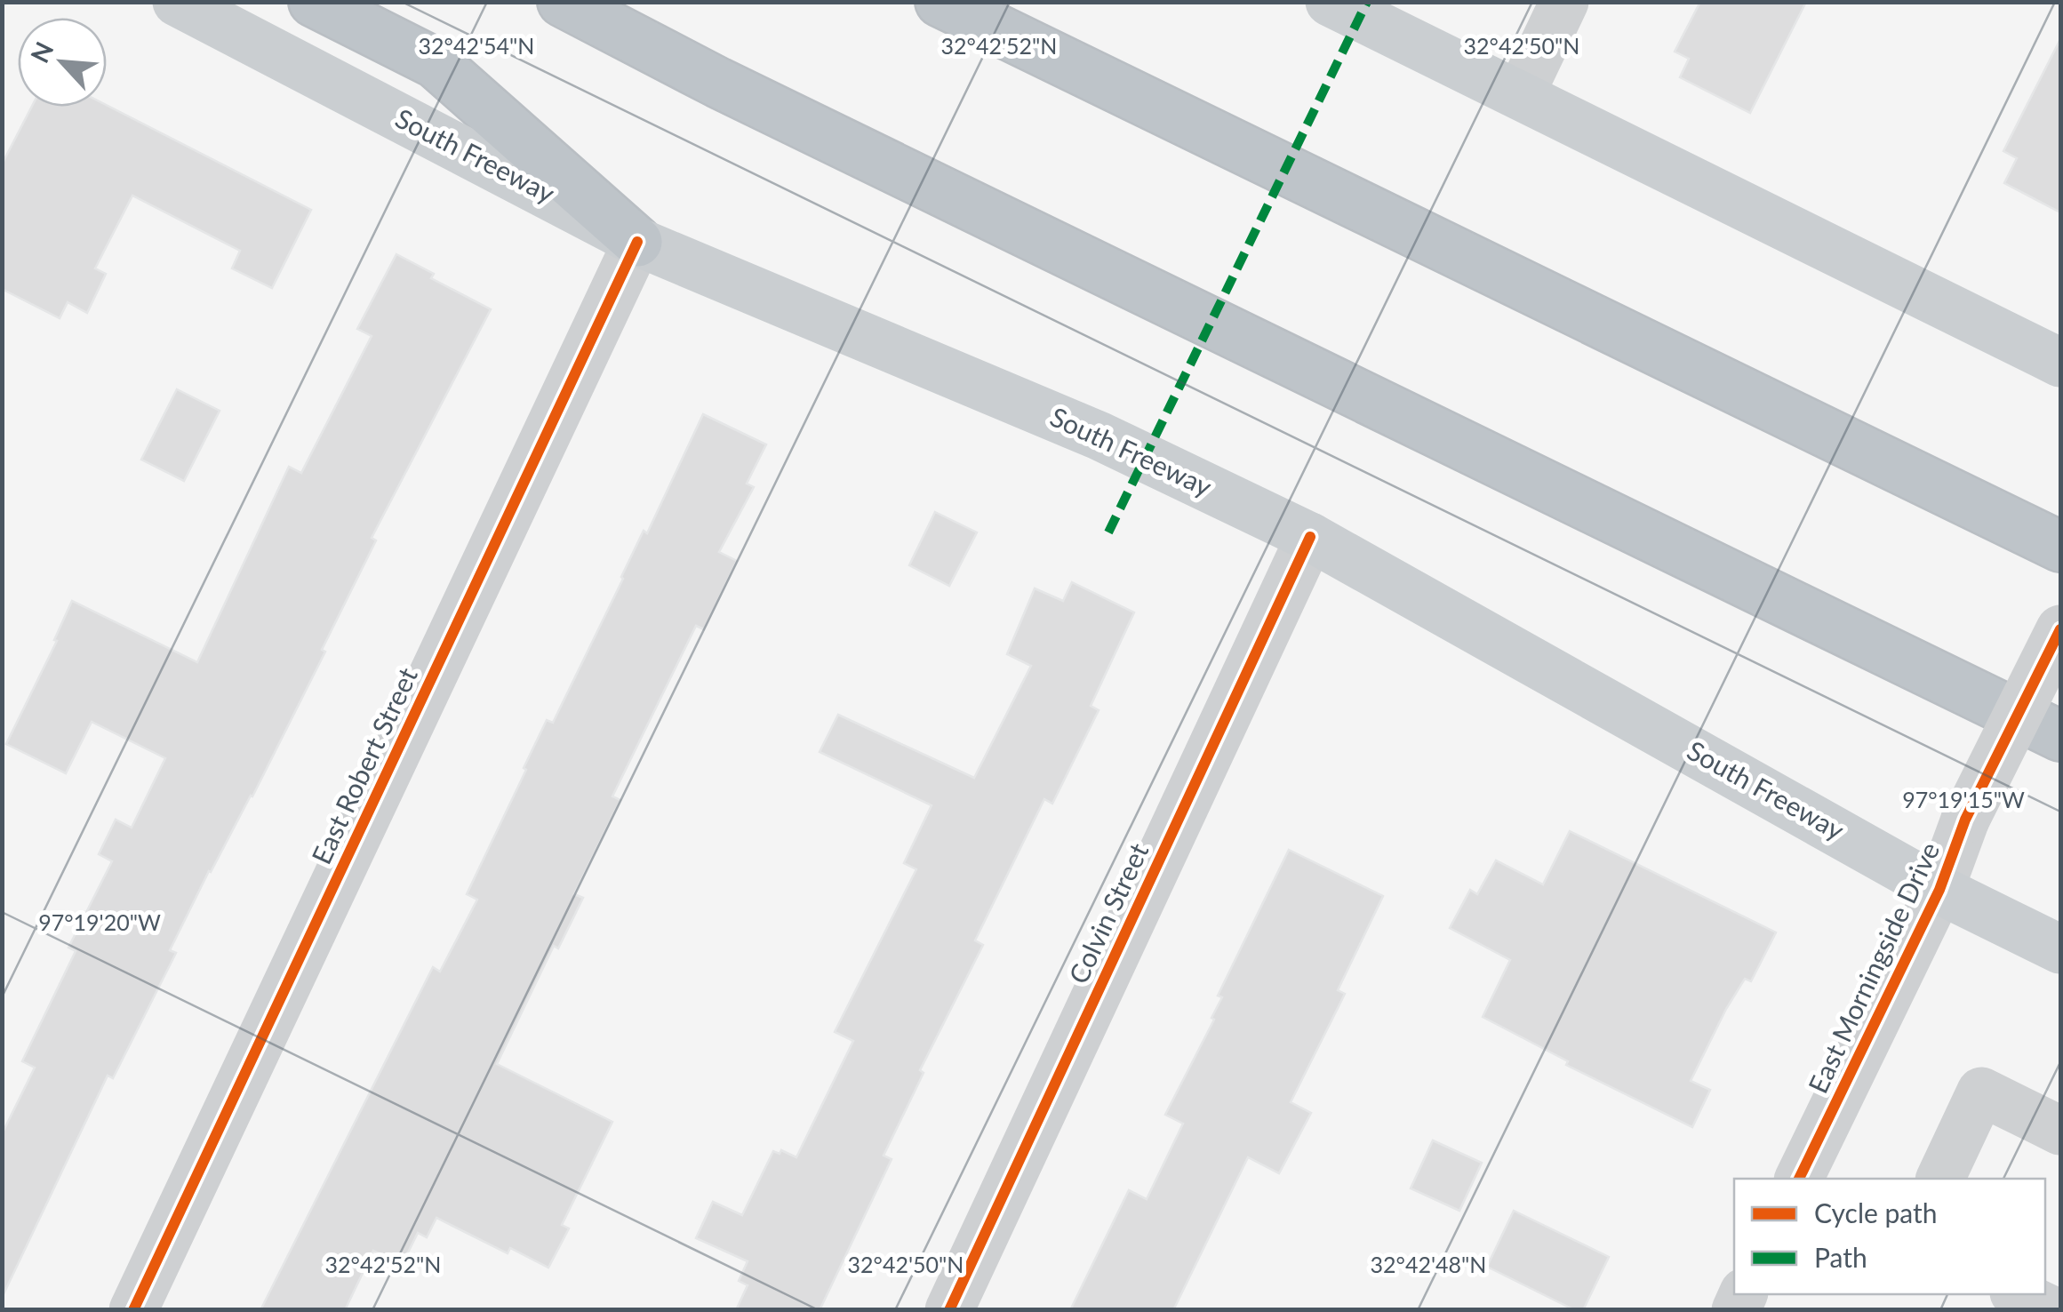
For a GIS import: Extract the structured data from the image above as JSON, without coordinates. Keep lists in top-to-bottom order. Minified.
{"streets":{"main road":["South Freeway"],"street":["East Robert Street","Colvin Street","East Morningside Drive"]},"crossings":[["South Freeway","East Robert Street"],["South Freeway","Colvin Street"],["South Freeway","East Morningside Drive"]],"legend":["Cycle path","Path"],"north":"top left","coordinates":["32°42'54\"N","32°42'52\"N","32°42'50\"N","97°19'15\"W","97°19'20\"W","32°42'48\"N"]}
